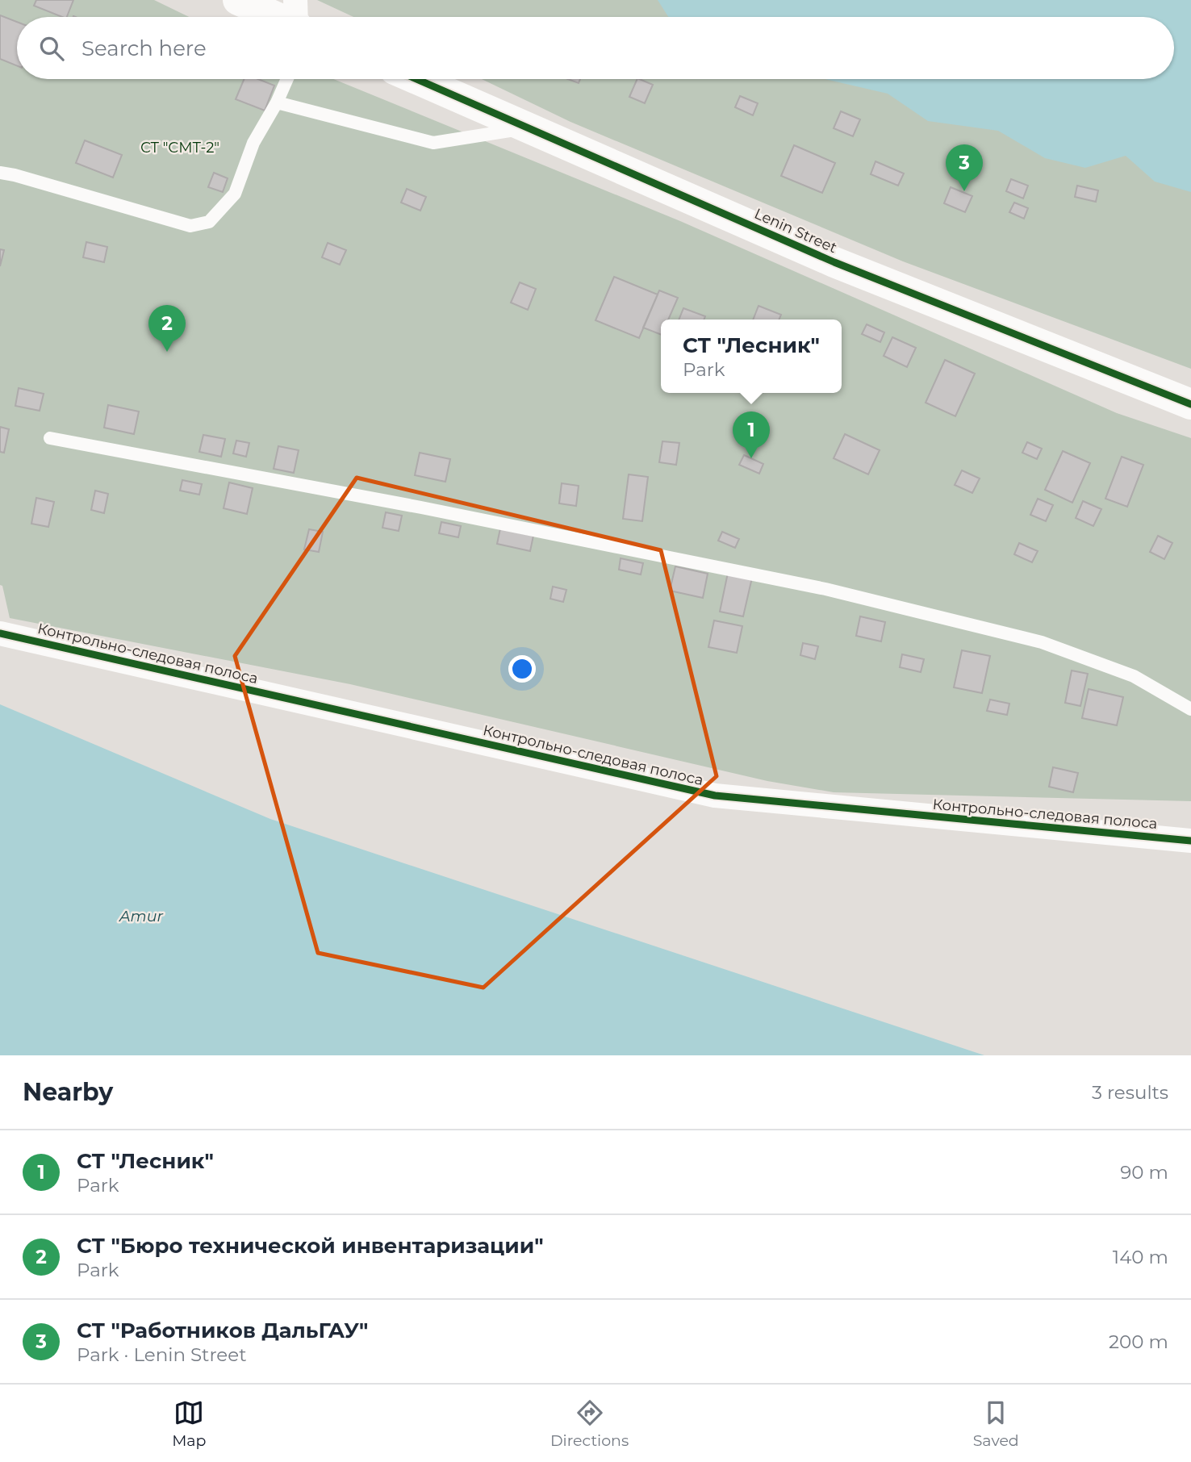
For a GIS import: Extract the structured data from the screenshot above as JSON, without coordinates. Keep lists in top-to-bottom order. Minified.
{"streets":{"street":["Lenin Street","Контрольно-следовая полоса"]},"water":["Amur"],"parks":["СТ \"СМТ-2\""],"page":{"search":"Search here","pins":["3","2","1"],"popup":["СТ \"Лесник\"","Park"],"heading":["Nearby","3 results"],"list":[{"mark":"1","name":"СТ \"Лесник\"","note":"Park","value":"90 m"},{"mark":"2","name":"СТ \"Бюро технической инвентаризации\"","note":"Park","value":"140 m"},{"mark":"3","name":"СТ \"Работников ДальГАУ\"","note":"Park · Lenin Street","value":"200 m"}],"nav":["Map","Directions","Saved"]}}
